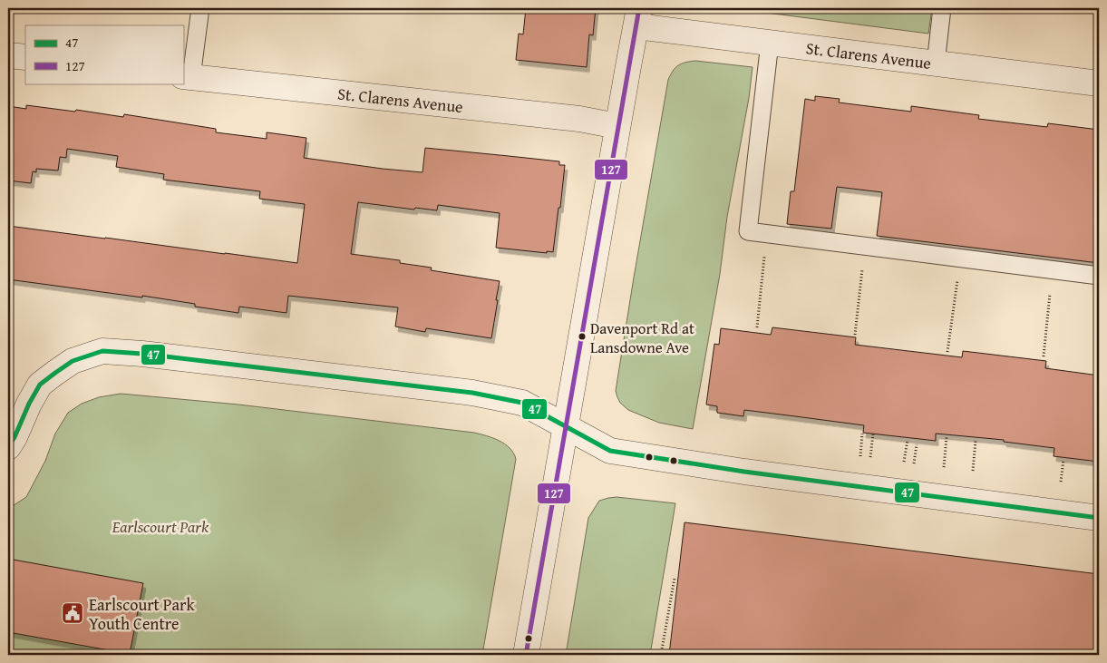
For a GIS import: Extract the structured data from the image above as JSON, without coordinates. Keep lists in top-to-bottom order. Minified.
{"streets":{"street":["St. Clarens Avenue"]},"parks":["Earlscourt Park"],"places":{"other":["Davenport Rd at Lansdowne Ave"],"public building":["Earlscourt Park Youth Centre"]},"lines":["transit line 127","transit line 47"],"legend":["47","127"]}
